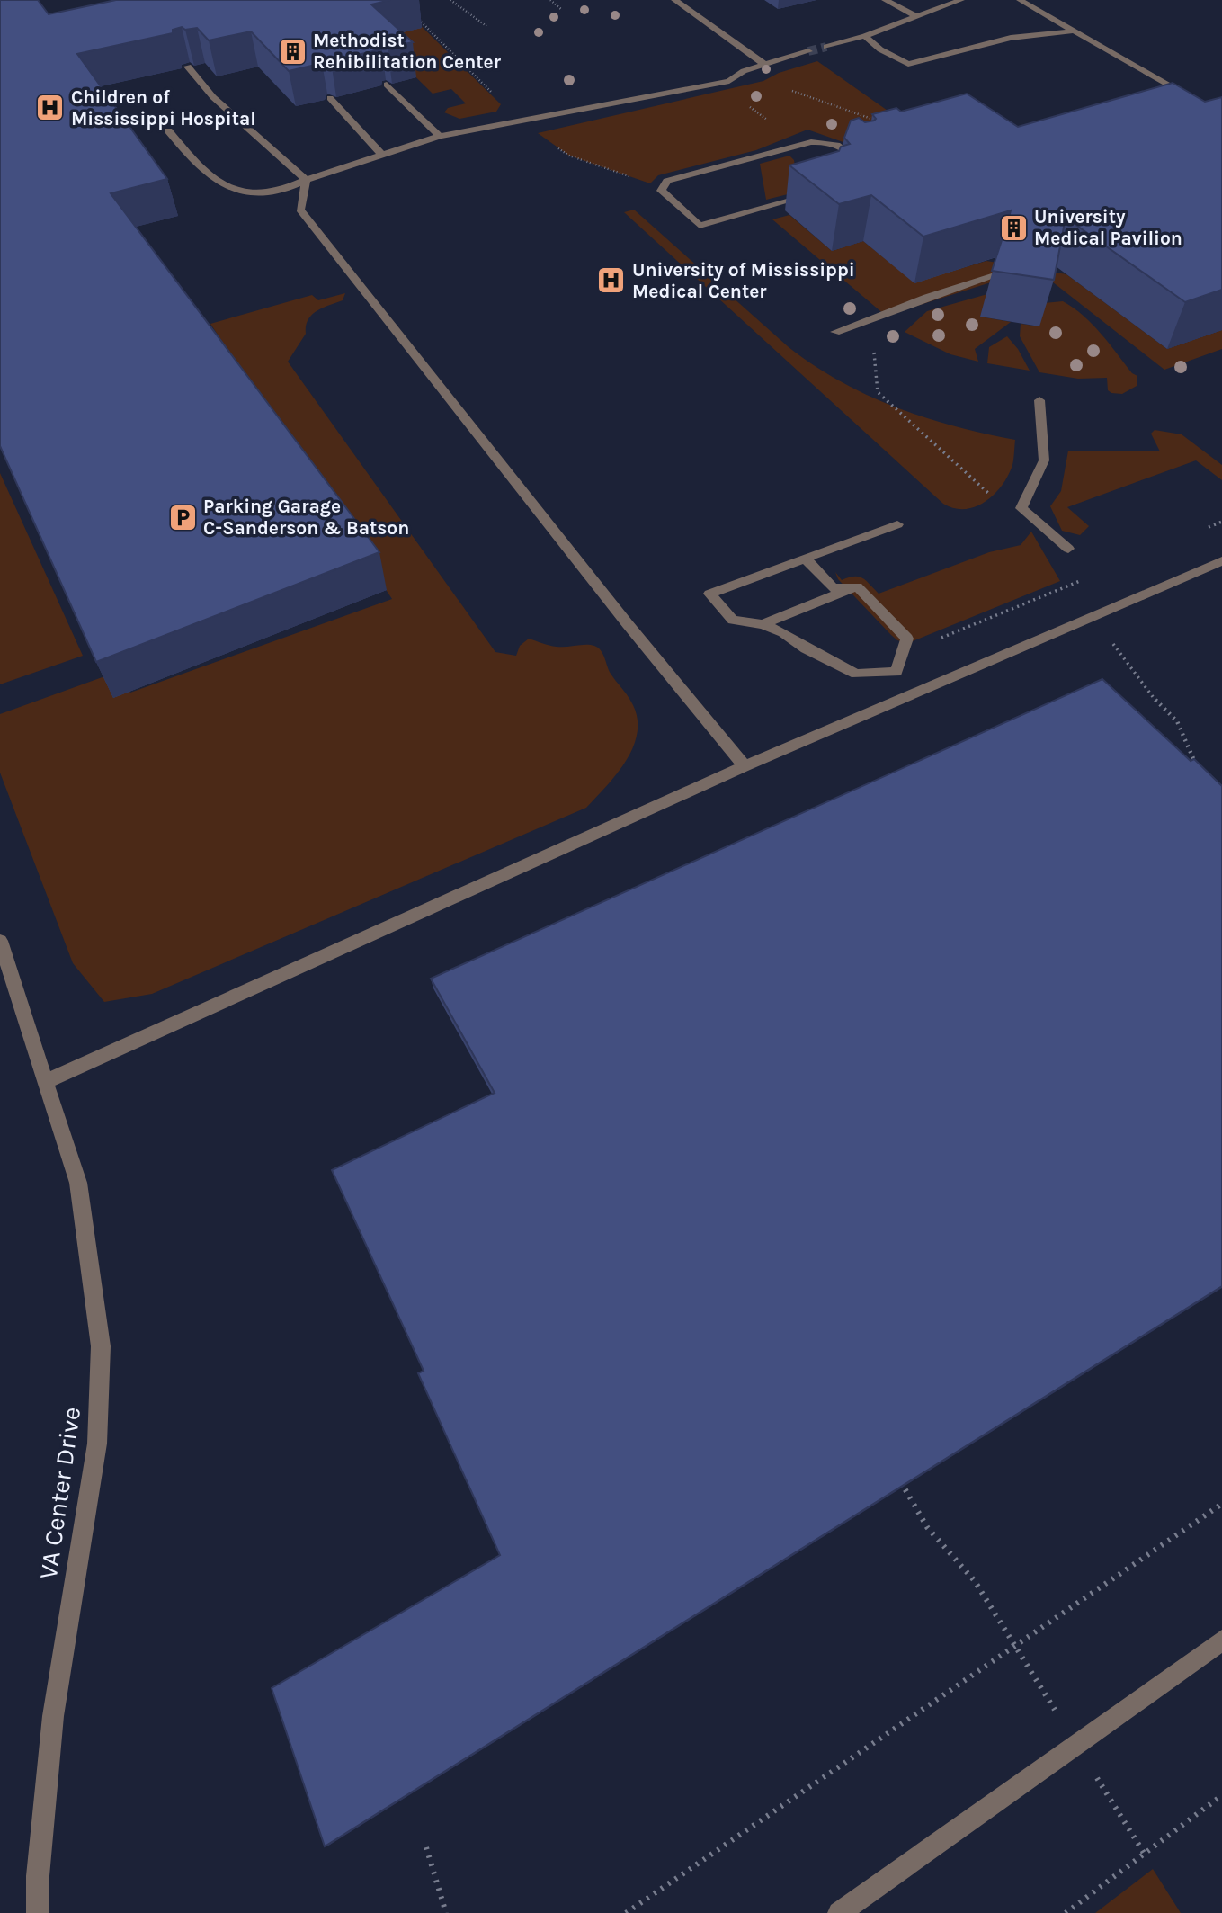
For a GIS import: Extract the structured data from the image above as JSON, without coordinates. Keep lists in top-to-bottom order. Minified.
{"streets":{"street":["VA Center Drive"]},"places":{"building":["Methodist Rehibilitation Center","University Medical Pavilion"],"hospital":["Children of Mississippi Hospital","University of Mississippi Medical Center"],"parking":["Parking Garage C-Sanderson & Batson"]}}
